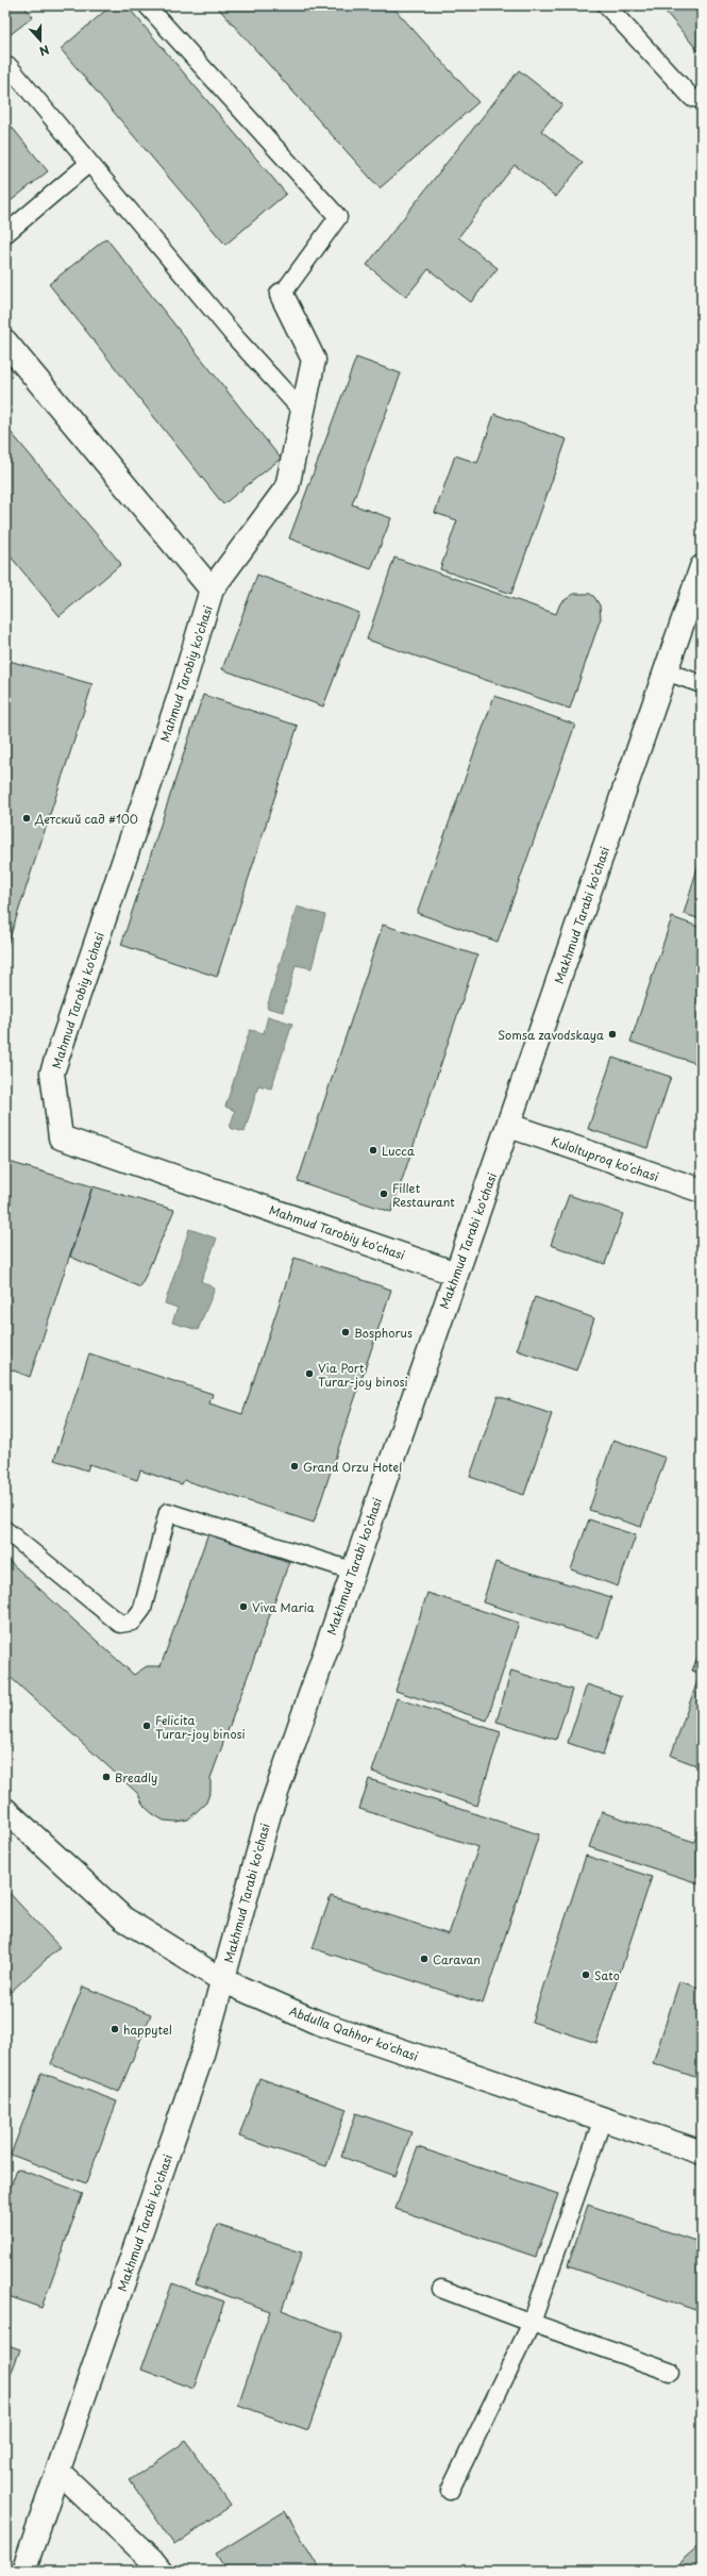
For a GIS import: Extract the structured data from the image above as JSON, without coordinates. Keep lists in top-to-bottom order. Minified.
{"streets":{"street":["Mahmud Tarobiy ko'chasi","Makhmud Tarabi ko'chasi","Kuloltuproq koʻchasi","Abdulla Qahhor ko'chasi"]},"crossings":[["Mahmud Tarobiy ko'chasi","Makhmud Tarabi ko'chasi"],["Makhmud Tarabi ko'chasi","Kuloltuproq koʻchasi"],["Makhmud Tarabi ko'chasi","Abdulla Qahhor ko'chasi"]],"places":["Детский сад #100","Somsa zavodskaya","Lucca","Fillet Restaurant","Bosphorus","Via Port Turar-joy binosi","Grand Orzu Hotel","Viva Maria","Felicita Turar-joy binosi","Breadly","Caravan","Sato","happytel"],"north":"bottom"}
